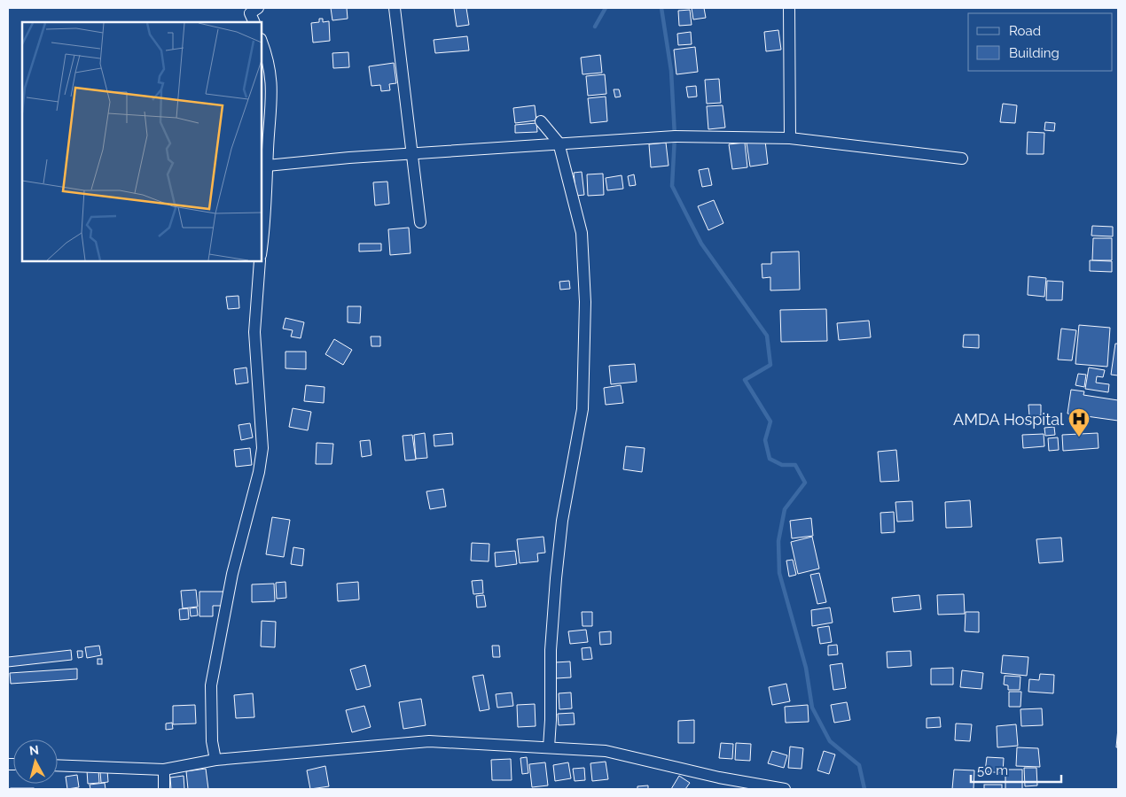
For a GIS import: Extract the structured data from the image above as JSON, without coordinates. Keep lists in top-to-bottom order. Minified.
{"places":{"hospital":["AMDA Hospital"]},"legend":["Road","Building"],"scale_bar":"50 m","north":"top"}
